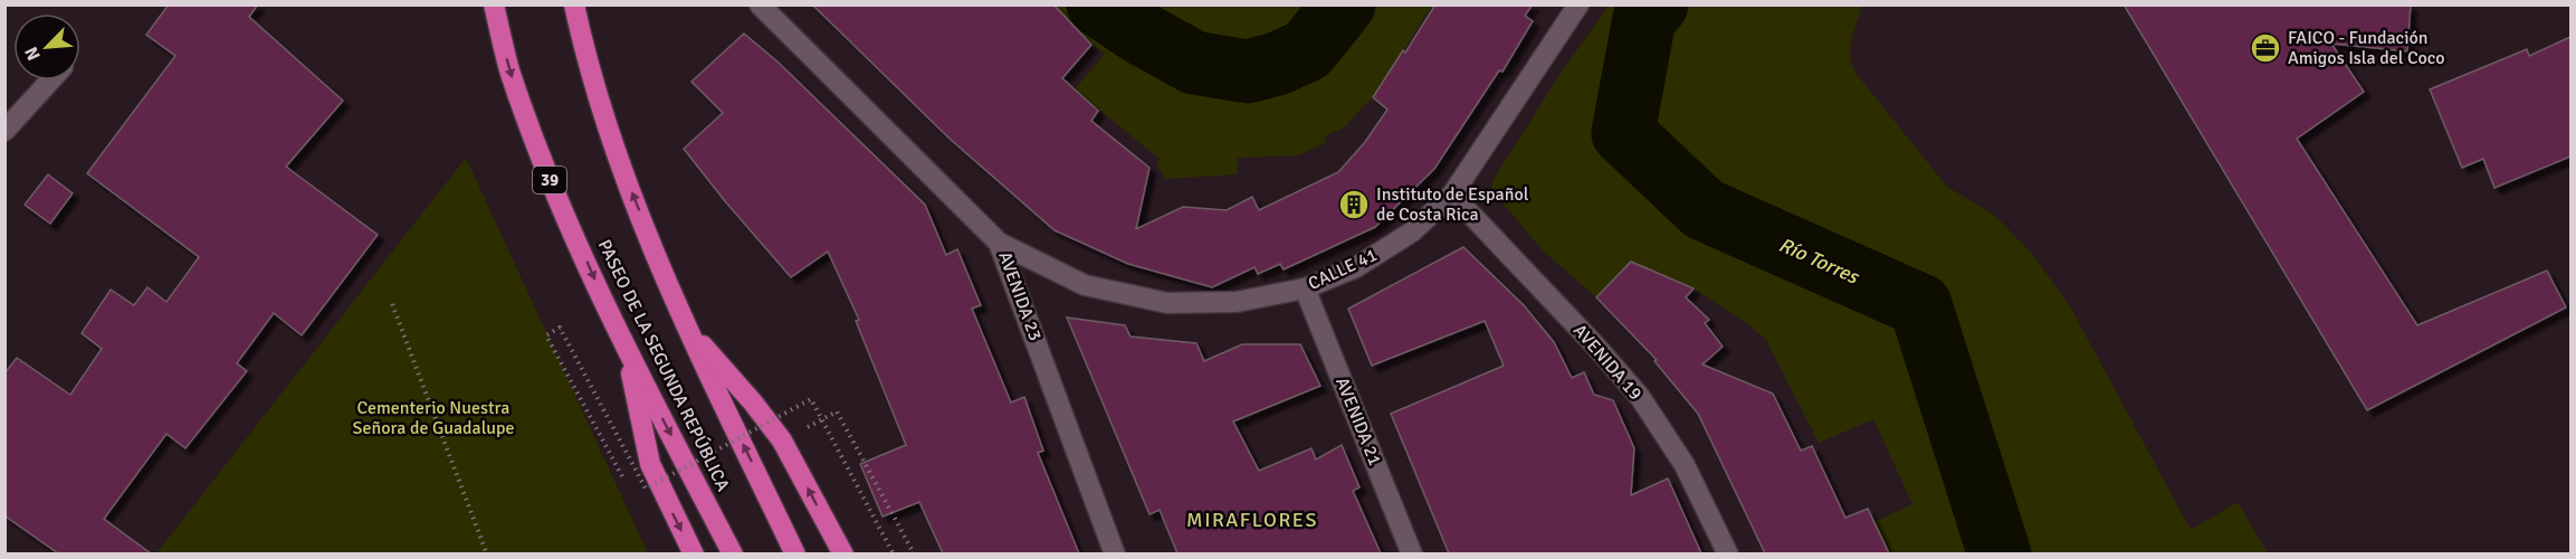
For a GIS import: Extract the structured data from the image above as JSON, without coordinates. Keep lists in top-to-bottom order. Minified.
{"streets":{"highway":["39","PASEO DE LA SEGUNDA REPÚBLICA"],"street":["CALLE 41","AVENIDA 23","AVENIDA 19","AVENIDA 21"]},"crossings":[["CALLE 41","AVENIDA 23"],["CALLE 41","AVENIDA 19"],["CALLE 41","AVENIDA 21"]],"districts":["MIRAFLORES"],"water":["Río Torres"],"parks":["Cementerio Nuestra Señora de Guadalupe"],"places":{"office":["FAICO - Fundación Amigos Isla del Coco"],"building":["Instituto de Español de Costa Rica"]},"north":"bottom left"}
